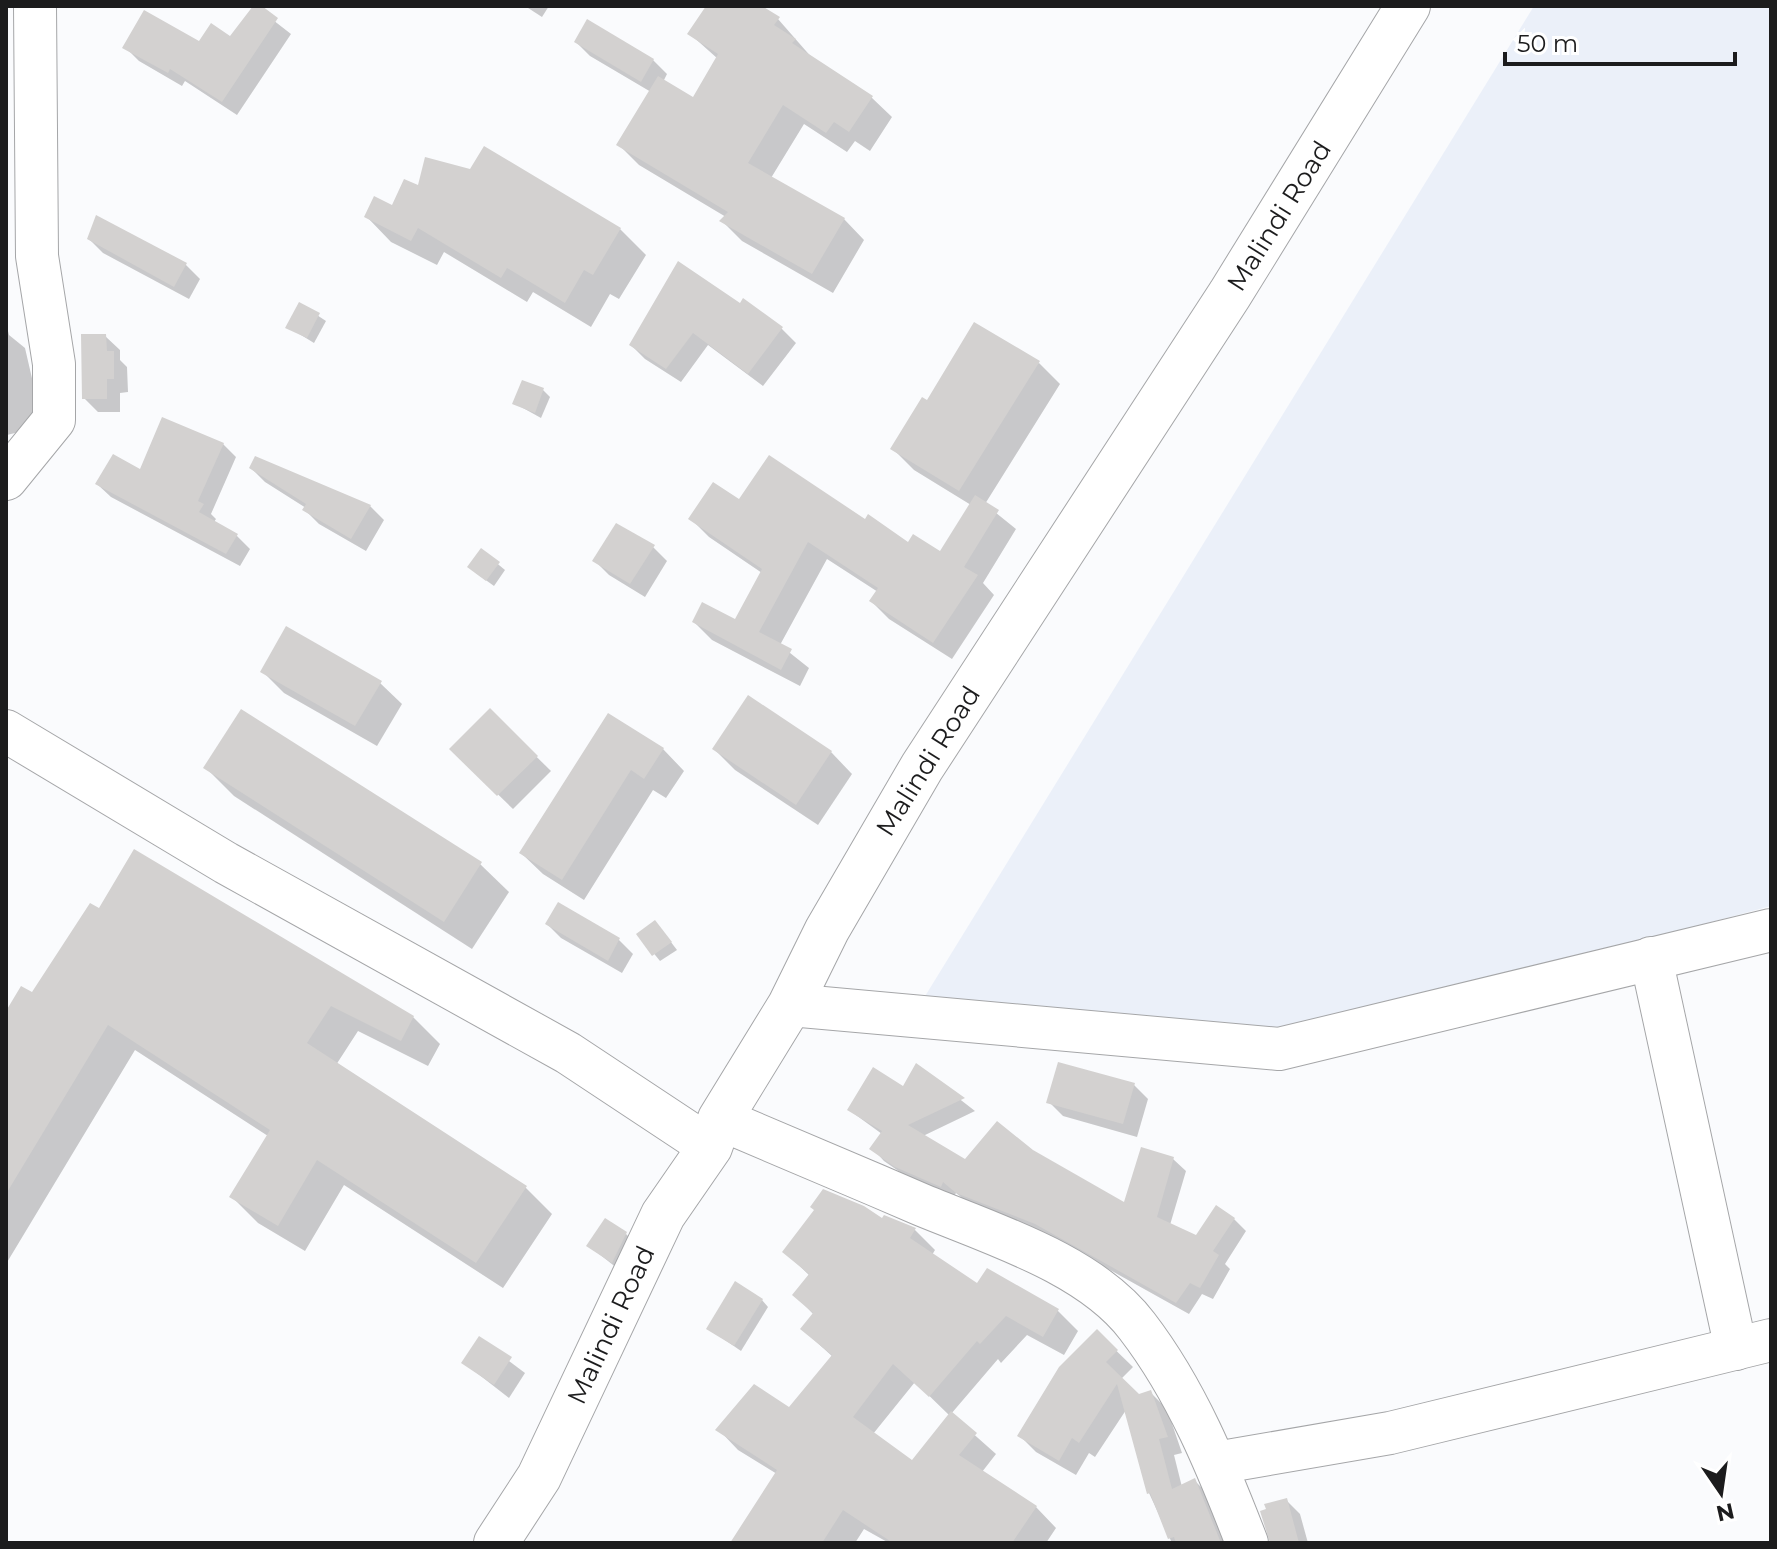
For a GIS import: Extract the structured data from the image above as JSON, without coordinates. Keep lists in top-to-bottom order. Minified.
{"streets":{"highway":["Malindi Road"]},"scale_bar":"50 m","north":"bottom"}
